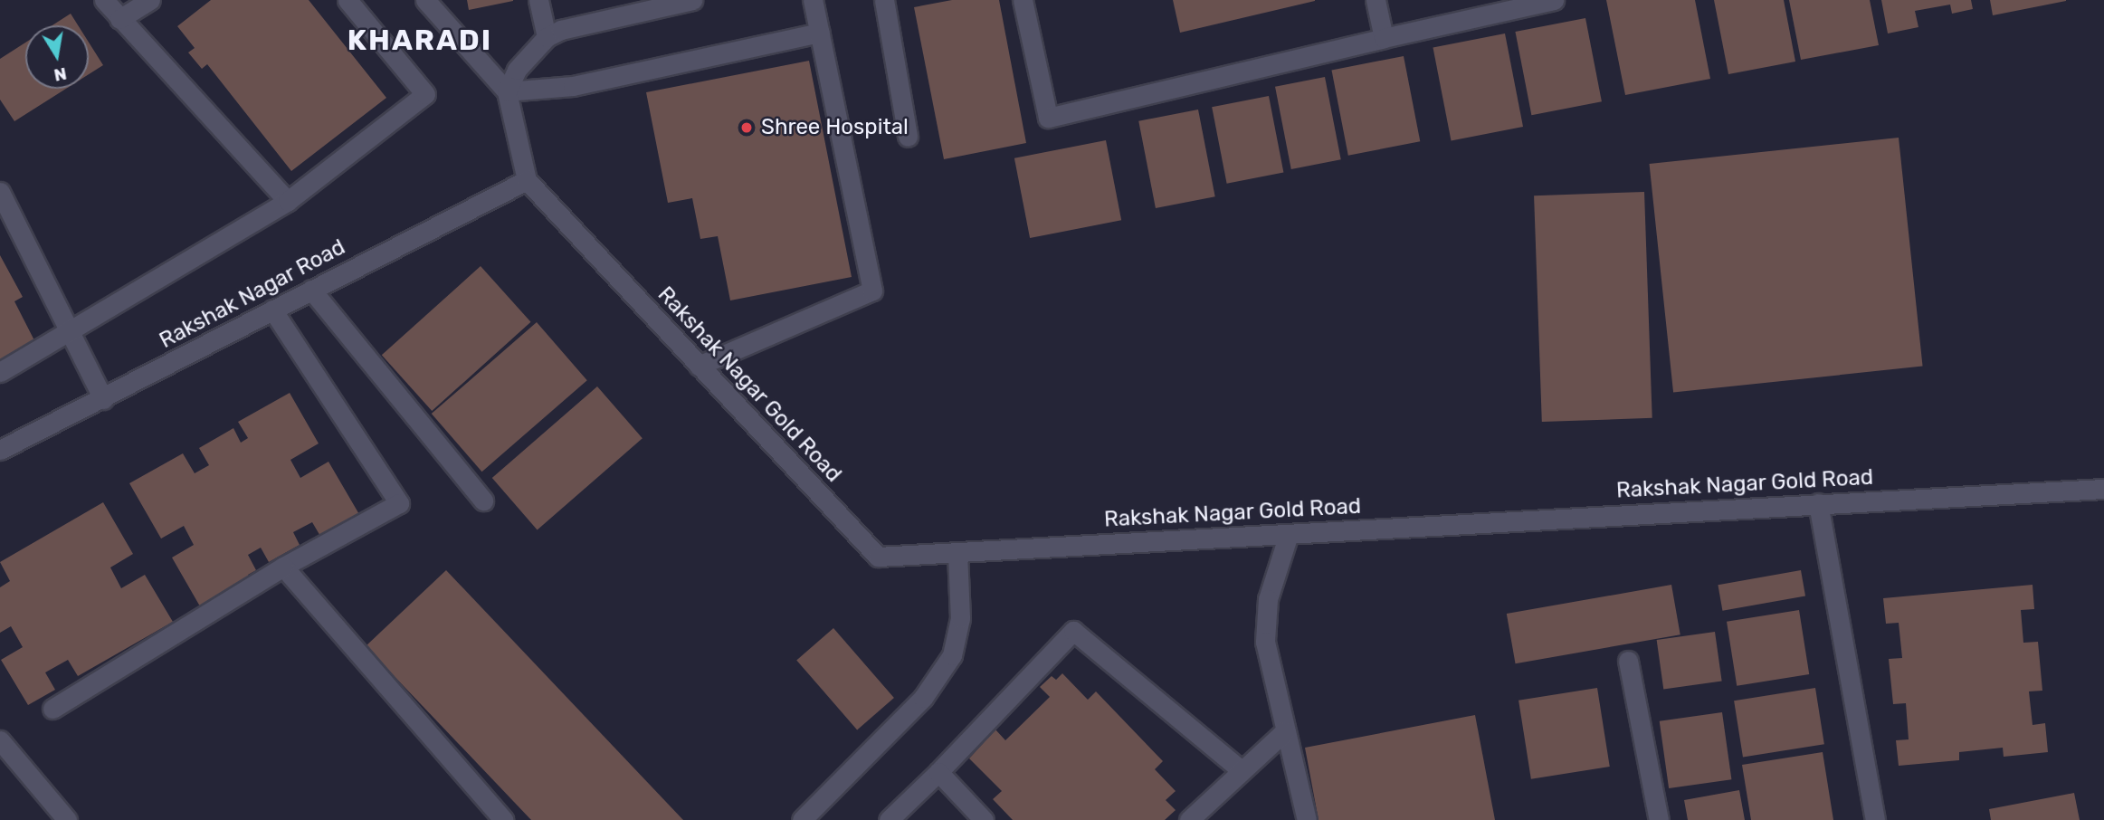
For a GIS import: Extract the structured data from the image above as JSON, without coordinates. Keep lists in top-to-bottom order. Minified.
{"streets":{"street":["Rakshak Nagar Road","Rakshak Nagar Gold Road"]},"crossings":[["Rakshak Nagar Road","Rakshak Nagar Gold Road"]],"districts":["KHARADI"],"places":["Shree Hospital"],"north":"bottom"}
